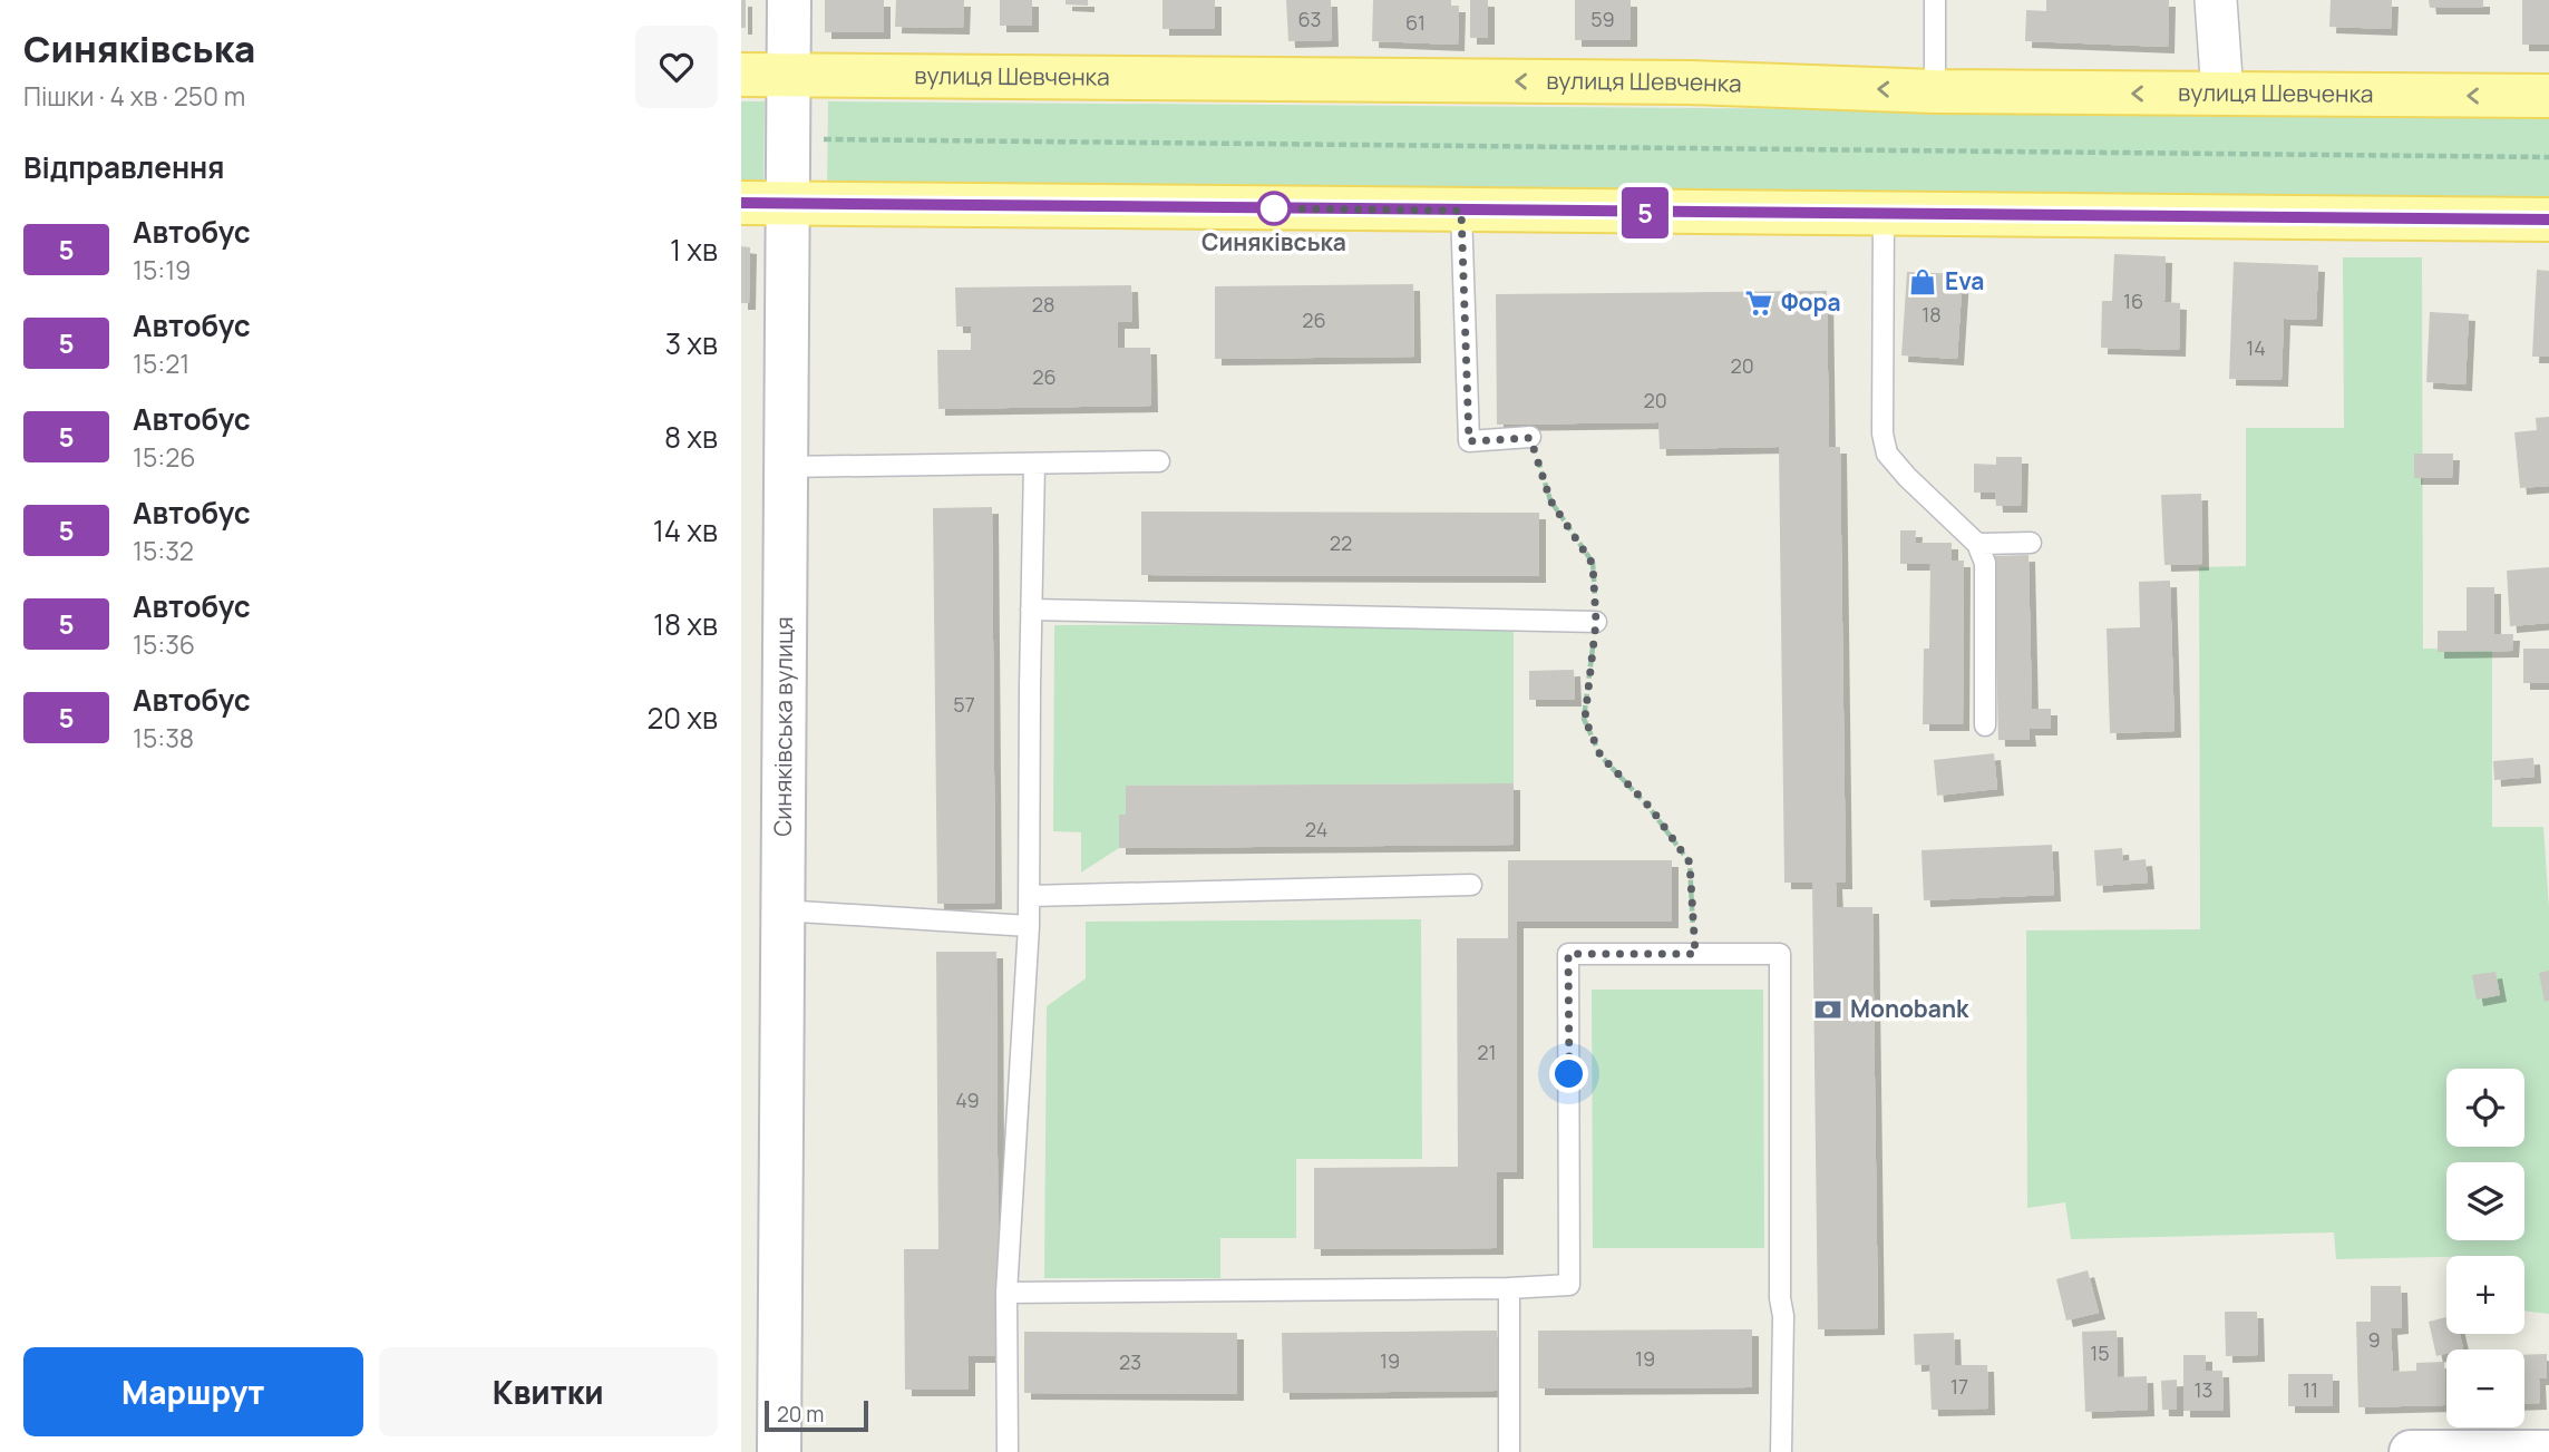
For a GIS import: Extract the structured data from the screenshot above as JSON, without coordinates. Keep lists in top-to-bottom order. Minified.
{"streets":{"main road":["вулиця Шевченка"],"street":["Синяківська вулиця"]},"crossings":[["вулиця Шевченка","Синяківська вулиця"]],"places":{"other":["Синяківська"],"shop":["Eva"],"supermarket":["Фора"],"bank":["Monobank"]},"lines":["bus line 5"],"house_numbers":["63","59","61","16","28","18","26","14","20","26","20","22","57","24","21","49","9","15","19","19","23","17","13","11"],"scale_bar":"20 m","page":{"heading":[["Синяківська","Пішки · 4 хв · 250 m"],"Відправлення"],"on_map":"5","list":[{"mark":"5","name":"Автобус","note":"15:19","value":"1 хв"},{"mark":"5","name":"Автобус","note":"15:21","value":"3 хв"},{"mark":"5","name":"Автобус","note":"15:26","value":"8 хв"},{"mark":"5","name":"Автобус","note":"15:32","value":"14 хв"},{"mark":"5","name":"Автобус","note":"15:36","value":"18 хв"},{"mark":"5","name":"Автобус","note":"15:38","value":"20 хв"}],"map_buttons":["+","−"],"buttons":["Маршрут","Квитки"],"scale":"20 m"}}
